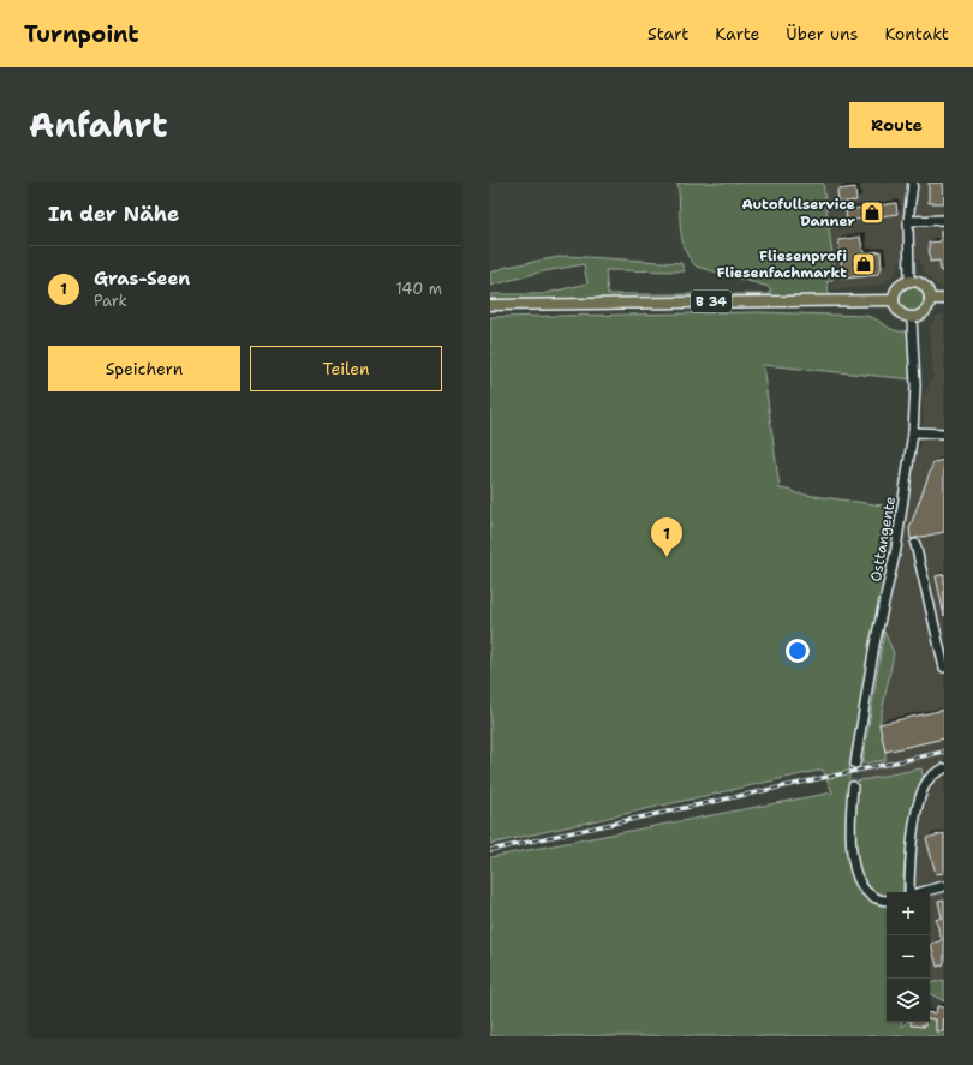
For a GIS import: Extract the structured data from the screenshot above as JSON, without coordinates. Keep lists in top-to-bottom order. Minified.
{"streets":{"main road":["B 34"],"street":["Osttangente"]},"crossings":[["B 34","Osttangente"]],"places":{"shop":["Autofullservice Danner","Fliesenprofi Fliesenfachmarkt"]},"page":{"header":"Turnpoint","nav":["Start","Karte","Über uns","Kontakt"],"title":"Anfahrt","buttons":["Route",["Speichern","Teilen"]],"heading":"In der Nähe","list":[{"mark":"1","name":"Gras-Seen","note":"Park","value":"140 m"}],"pins":"1","map_buttons":["+","−"]}}
